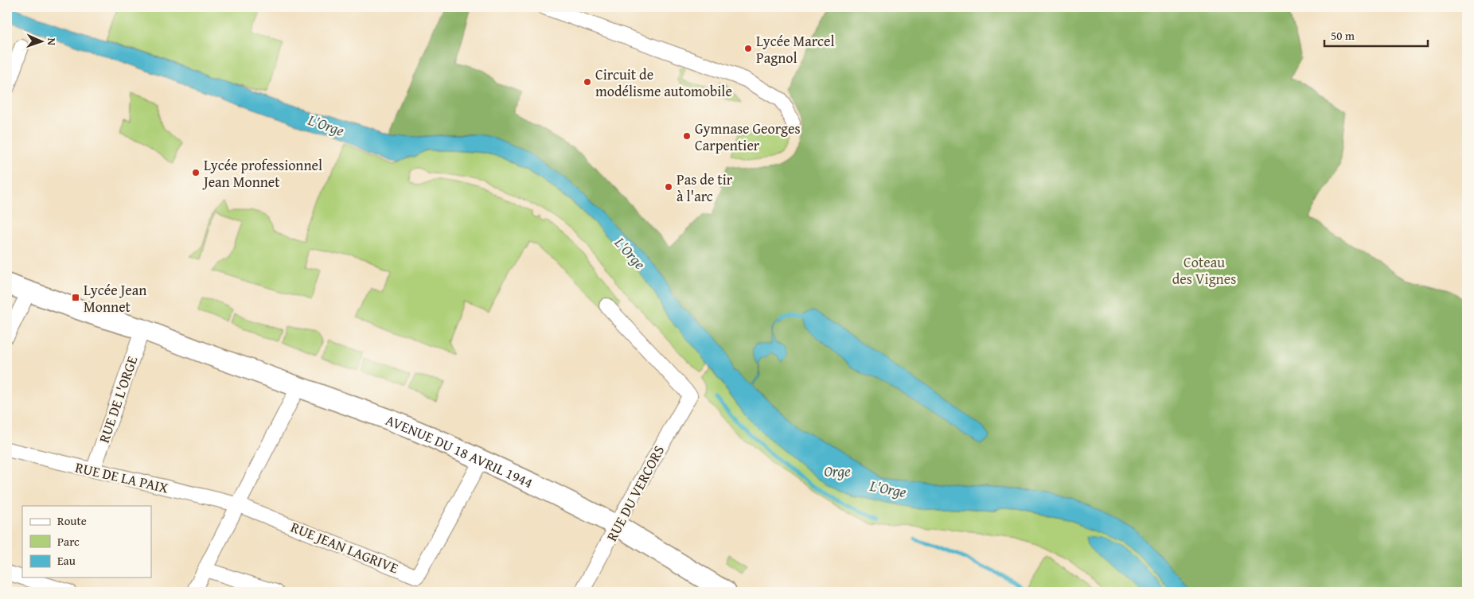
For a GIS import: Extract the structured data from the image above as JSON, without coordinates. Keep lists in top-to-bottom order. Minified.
{"streets":{"street":["RUE DE L'ORGE","AVENUE DU 18 AVRIL 1944","RUE DE LA PAIX","RUE DU VERCORS","RUE JEAN LAGRIVE"]},"crossings":[["RUE DE L'ORGE","AVENUE DU 18 AVRIL 1944"],["RUE DE L'ORGE","RUE DE LA PAIX"],["AVENUE DU 18 AVRIL 1944","RUE DU VERCORS"],["AVENUE DU 18 AVRIL 1944","RUE JEAN LAGRIVE"],["RUE DE LA PAIX","RUE JEAN LAGRIVE"]],"water":["L'Orge","Orge"],"parks":["Coteau des Vignes"],"places":{"other":["Lycée Marcel Pagnol","Circuit de modélisme automobile","Gymnase Georges Carpentier","Lycée professionnel Jean Monnet","Pas de tir à l'arc"],"transit":["Lycée Jean Monnet"]},"legend":["Route","Parc","Eau"],"scale_bar":"50 m","north":"right"}
